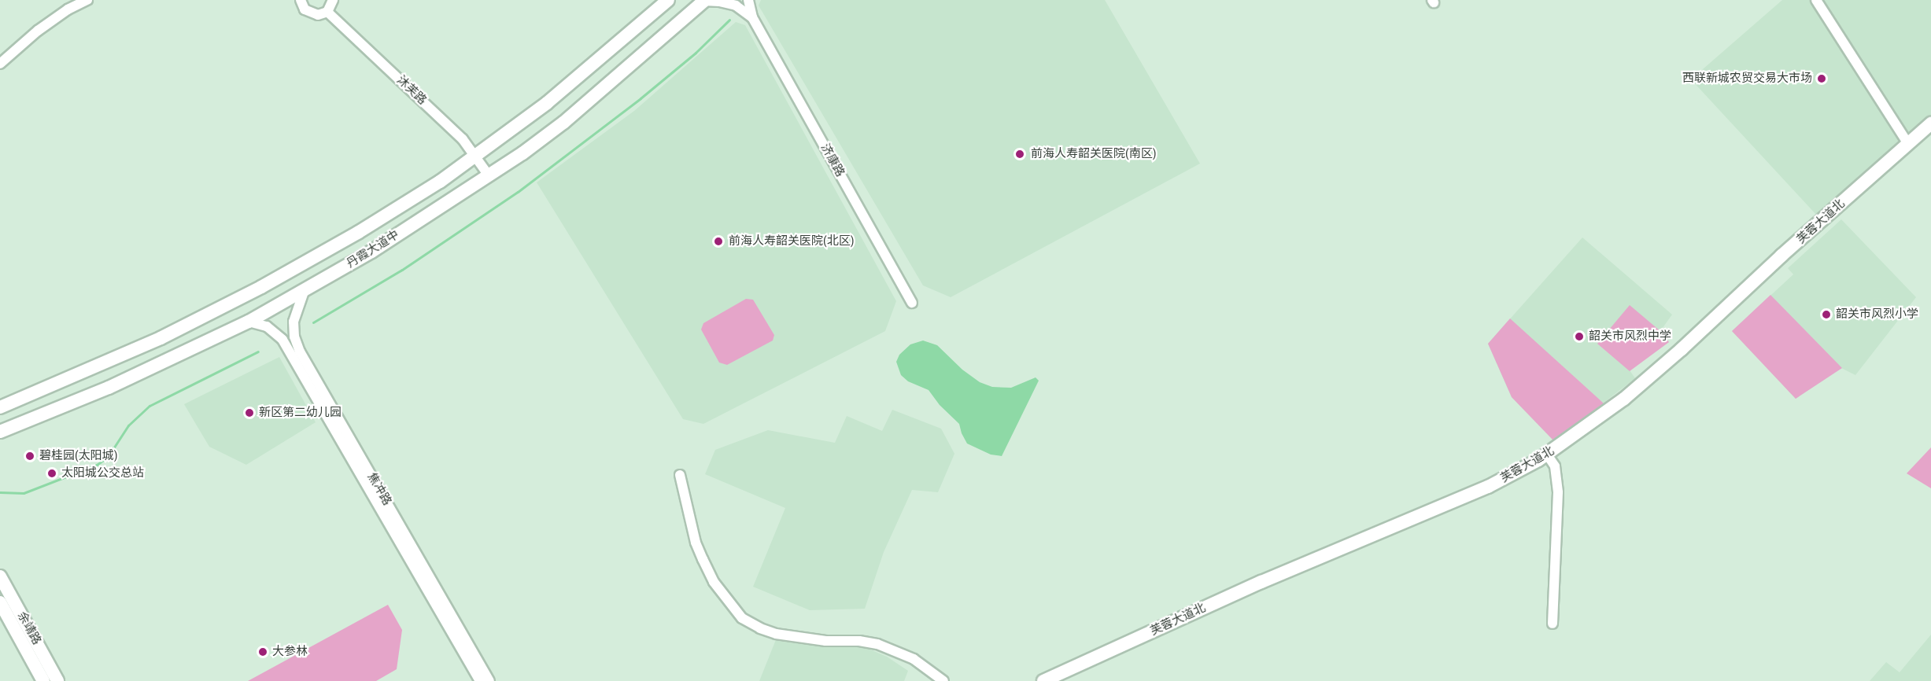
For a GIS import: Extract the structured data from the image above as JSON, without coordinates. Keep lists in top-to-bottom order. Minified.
{"streets":{"main road":["芙蓉大道北","丹霞大道中","余靖路"],"street":["沐芙路","济康路","焦冲路"]},"crossings":[["沐芙路","丹霞大道中"],["济康路","丹霞大道中"],["丹霞大道中","焦冲路"]],"places":["西联新城农贸交易大市场","前海人寿韶关医院(南区)","前海人寿韶关医院(北区)","韶关市风烈小学","韶关市风烈中学","新区第二幼儿园","碧桂园(太阳城)","太阳城公交总站","大参林"]}
